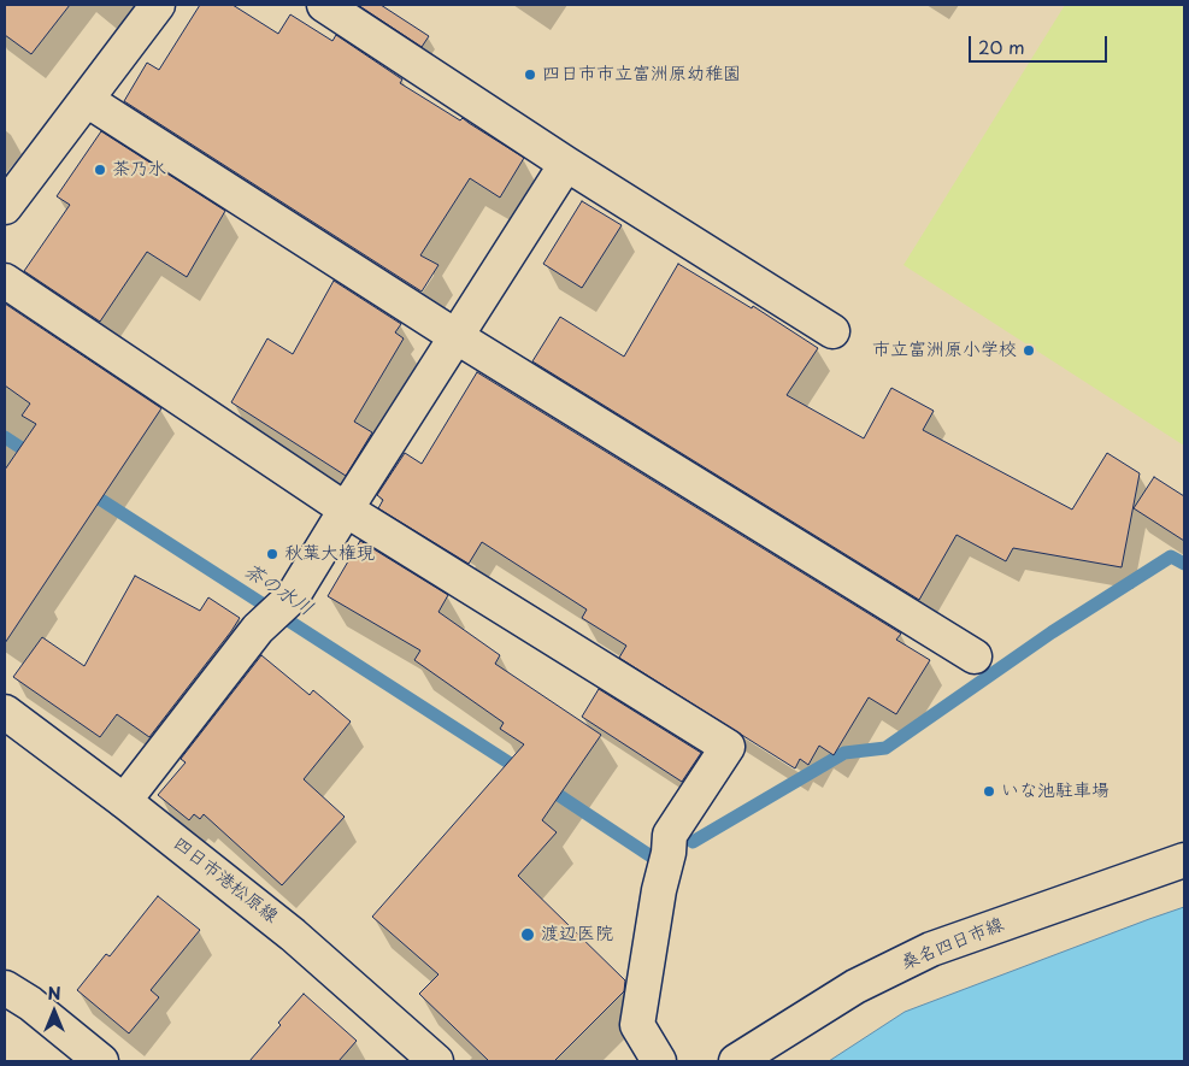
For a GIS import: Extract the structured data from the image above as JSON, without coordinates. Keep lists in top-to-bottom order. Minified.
{"streets":{"street":["四日市港松原線","桑名四日市線"]},"water":["茶の水川"],"places":["四日市市立富洲原幼稚園","茶乃水","市立富洲原小学校","秋葉大権現","いな池駐車場","渡辺医院"],"scale_bar":"20 m","north":"top"}
